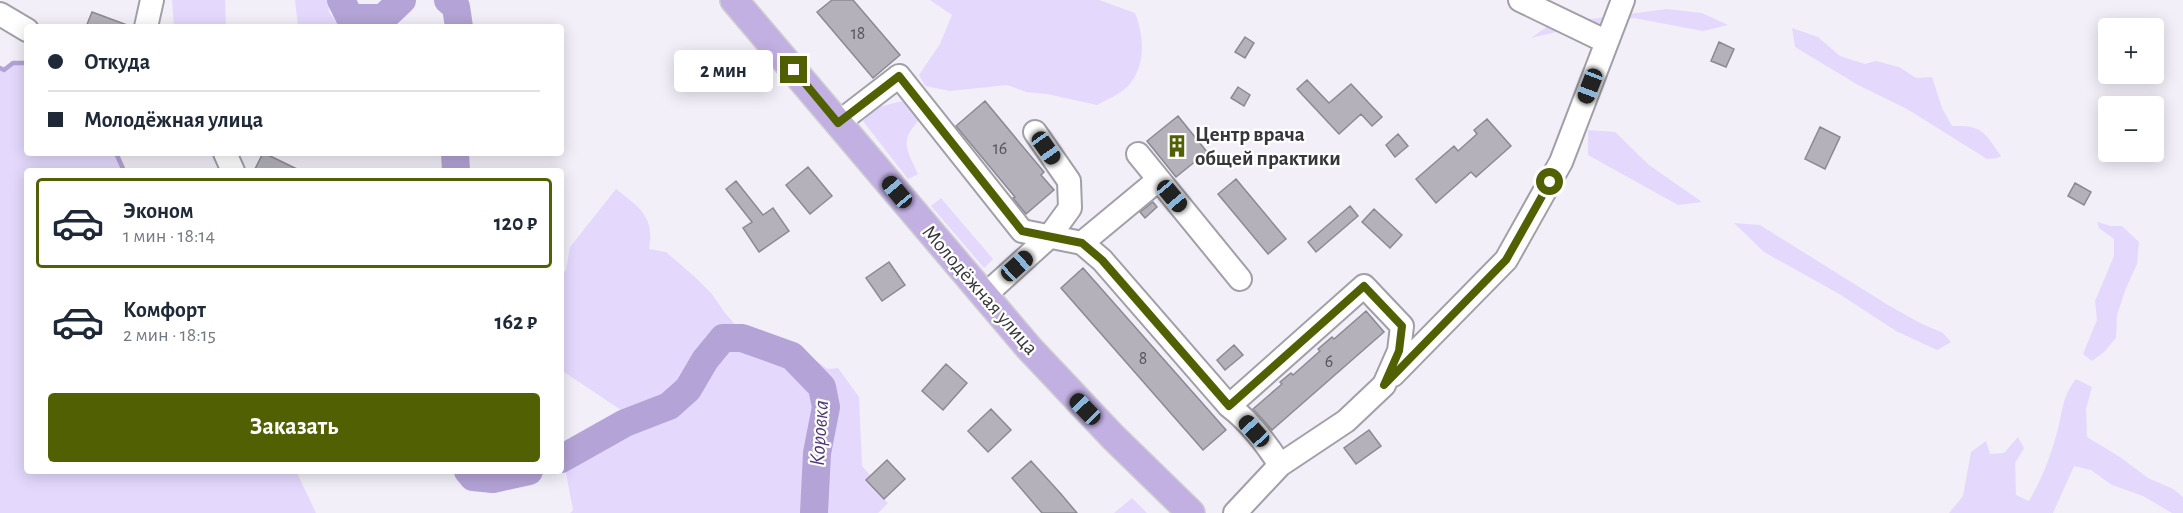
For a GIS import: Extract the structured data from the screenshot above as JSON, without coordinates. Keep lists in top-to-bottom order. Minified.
{"streets":{"main road":["Молодёжная улица"]},"water":["Коровка"],"places":{"building":["Центр врача общей практики"]},"house_numbers":["18","16","8","6"],"page":{"map_buttons":["+","−"],"banner":["Откуда","Молодёжная улица"],"bubble":"2 мин","list":[{"name":"Эконом","note":"1 мин · 18:14","value":"120 ₽"},{"name":"Комфорт","note":"2 мин · 18:15","value":"162 ₽"}],"buttons":"Заказать"}}
